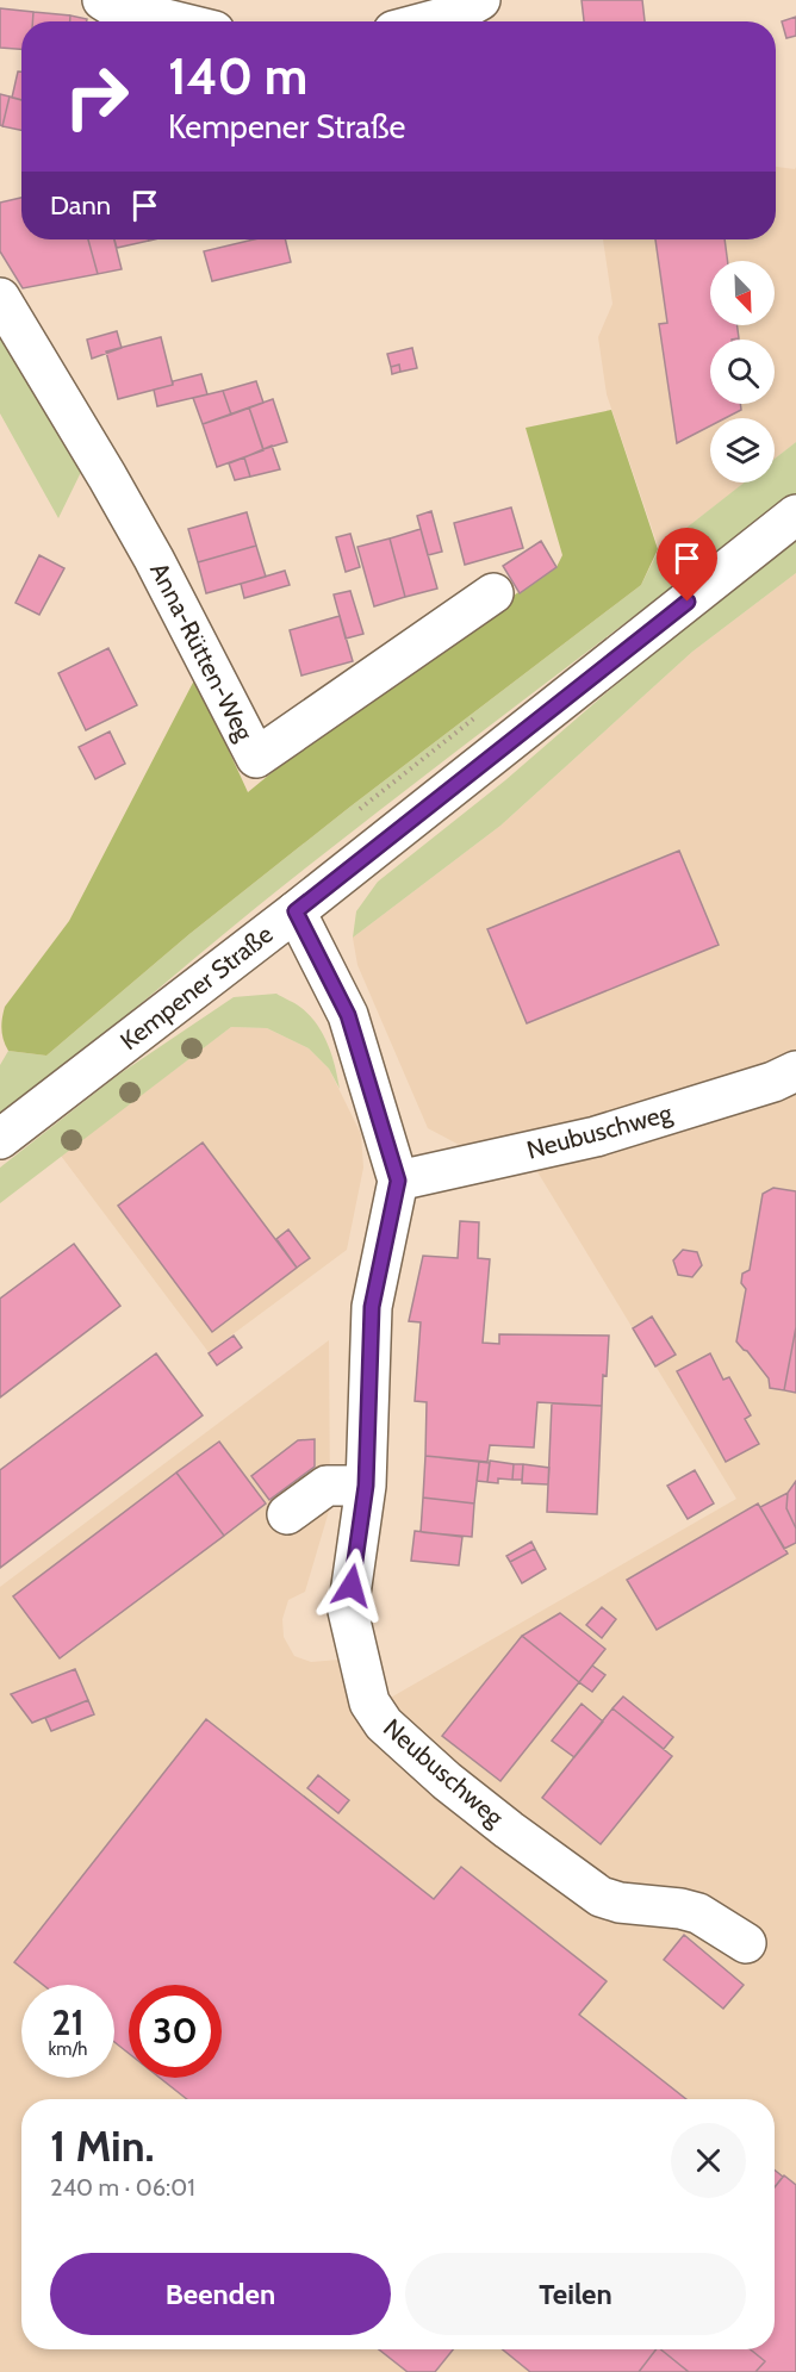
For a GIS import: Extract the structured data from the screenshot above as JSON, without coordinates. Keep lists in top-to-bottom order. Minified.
{"streets":{"street":["Anna-Rütten-Weg","Kempener Straße","Neubuschweg"]},"crossings":[["Kempener Straße","Neubuschweg"]],"north":"bottom right","page":{"turn":["140 m","Kempener Straße"],"then":"Dann","speed":"21 km/h","limit":"30","heading":["1 Min.","240 m · 06:01"],"buttons":["Beenden","Teilen"]}}
